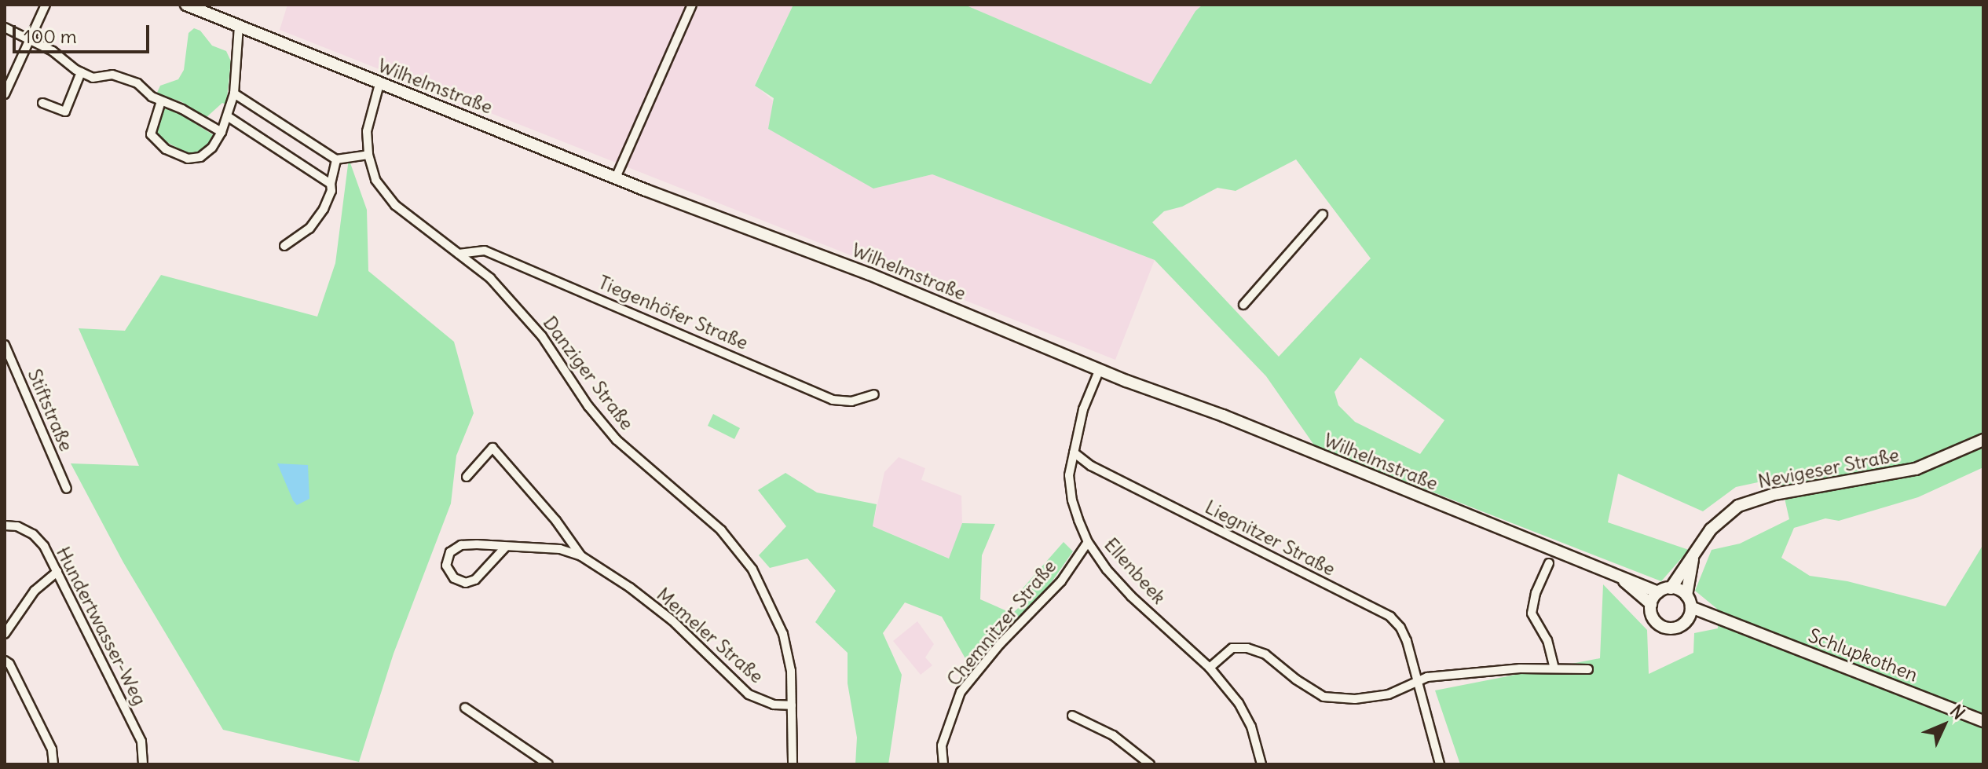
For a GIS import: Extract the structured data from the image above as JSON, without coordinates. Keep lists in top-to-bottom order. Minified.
{"streets":{"main road":["Wilhelmstraße","Nevigeser Straße","Schlupkothen"],"street":["Tiegenhöfer Straße","Danziger Straße","Stiftstraße","Liegnitzer Straße","Ellenbeek","Chemnitzer Straße","Hundertwasser-Weg","Memeler Straße"]},"crossings":[["Wilhelmstraße","Danziger Straße"],["Wilhelmstraße","Nevigeser Straße"],["Wilhelmstraße","Ellenbeek"],["Wilhelmstraße","Schlupkothen"],["Tiegenhöfer Straße","Danziger Straße"],["Danziger Straße","Memeler Straße"],["Nevigeser Straße","Schlupkothen"],["Liegnitzer Straße","Ellenbeek"],["Ellenbeek","Chemnitzer Straße"]],"scale_bar":"100 m","north":"top right"}
